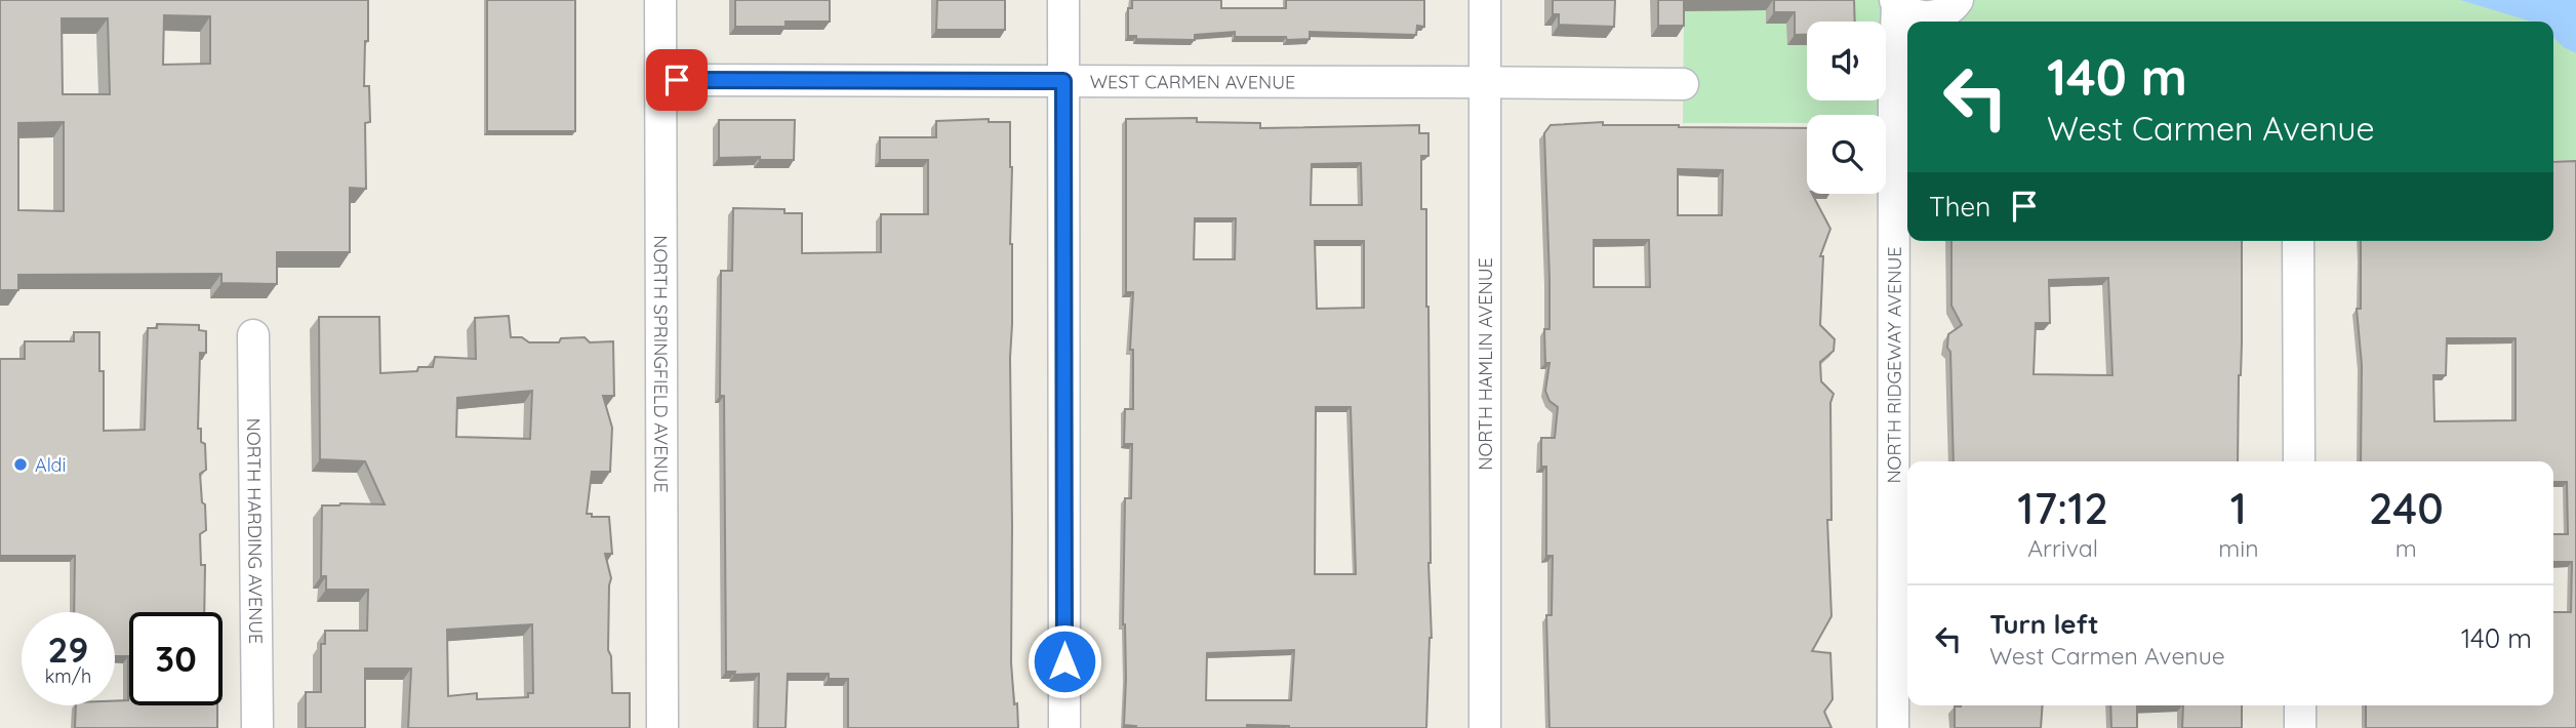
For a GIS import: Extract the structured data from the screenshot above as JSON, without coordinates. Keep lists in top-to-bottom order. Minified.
{"streets":{"street":["WEST CARMEN AVENUE","NORTH SPRINGFIELD AVENUE","NORTH HAMLIN AVENUE","NORTH RIDGEWAY AVENUE","NORTH HARDING AVENUE"]},"crossings":[["WEST CARMEN AVENUE","NORTH SPRINGFIELD AVENUE"],["WEST CARMEN AVENUE","NORTH HAMLIN AVENUE"]],"places":["Aldi"],"page":{"turn":["140 m","West Carmen Avenue"],"then":"Then","eta":["17:12","Arrival","1","min","240","m"],"list":[{"name":"Turn left","note":"West Carmen Avenue","value":"140 m"}],"speed":"29 km/h","limit":"30"}}
